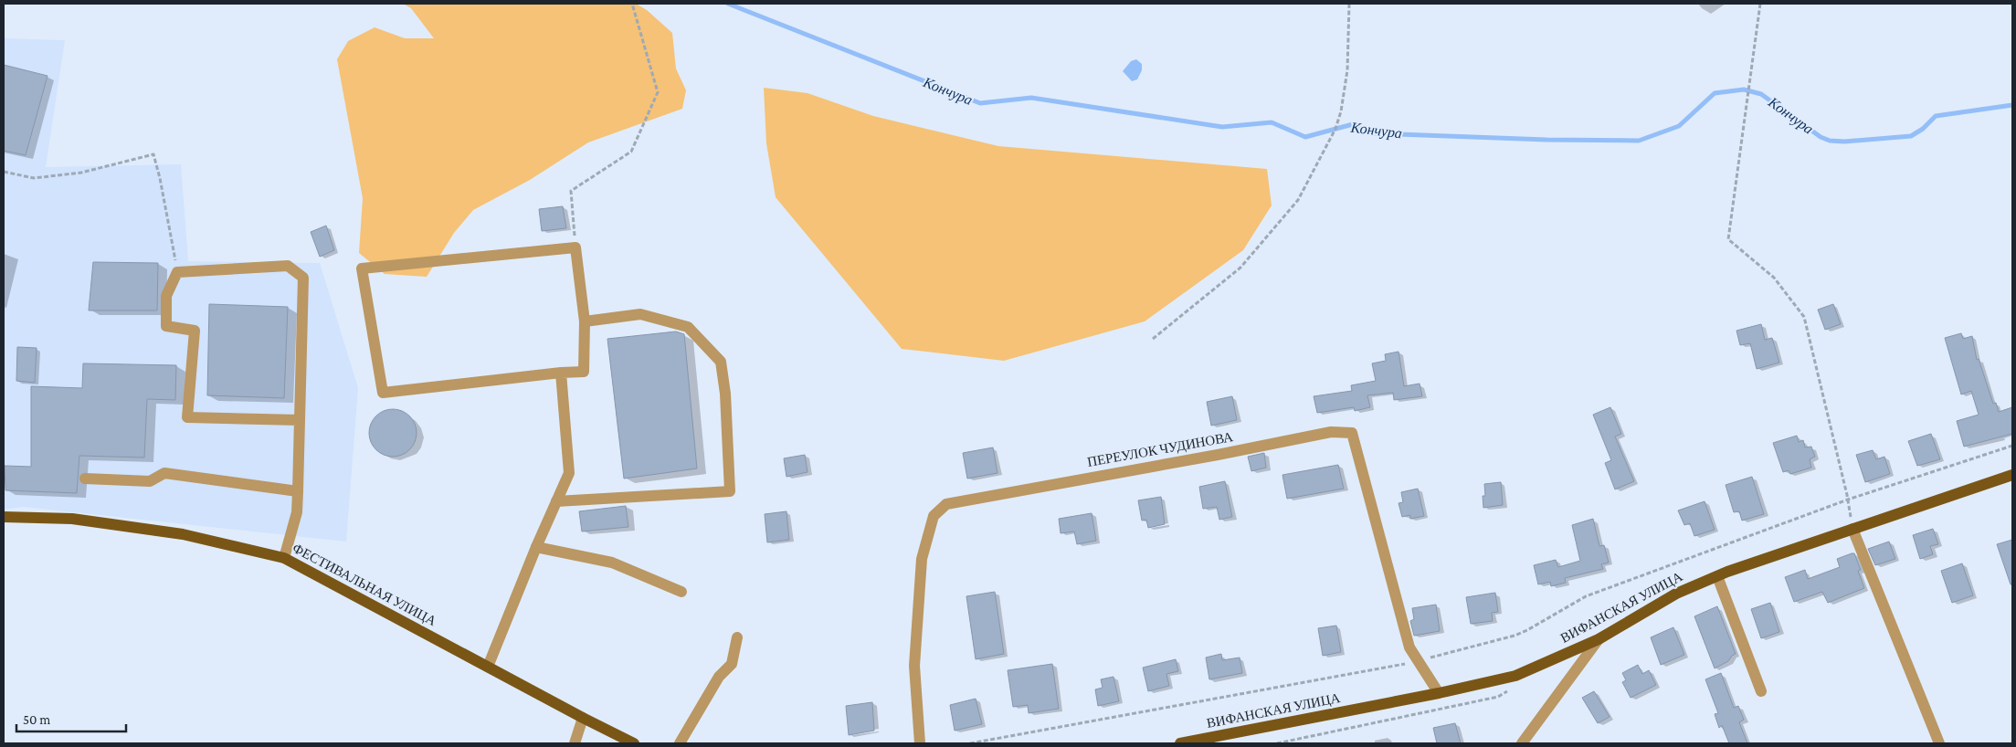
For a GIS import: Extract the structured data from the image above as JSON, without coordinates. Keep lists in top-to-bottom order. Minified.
{"streets":{"main road":["ФЕСТИВАЛЬНАЯ УЛИЦА","ВИФАНСКАЯ УЛИЦА"],"street":["ПЕРЕУЛОК ЧУДИНОВА"]},"crossings":[["ПЕРЕУЛОК ЧУДИНОВА","ВИФАНСКАЯ УЛИЦА"]],"water":["Кончура"],"scale_bar":"50 m"}
